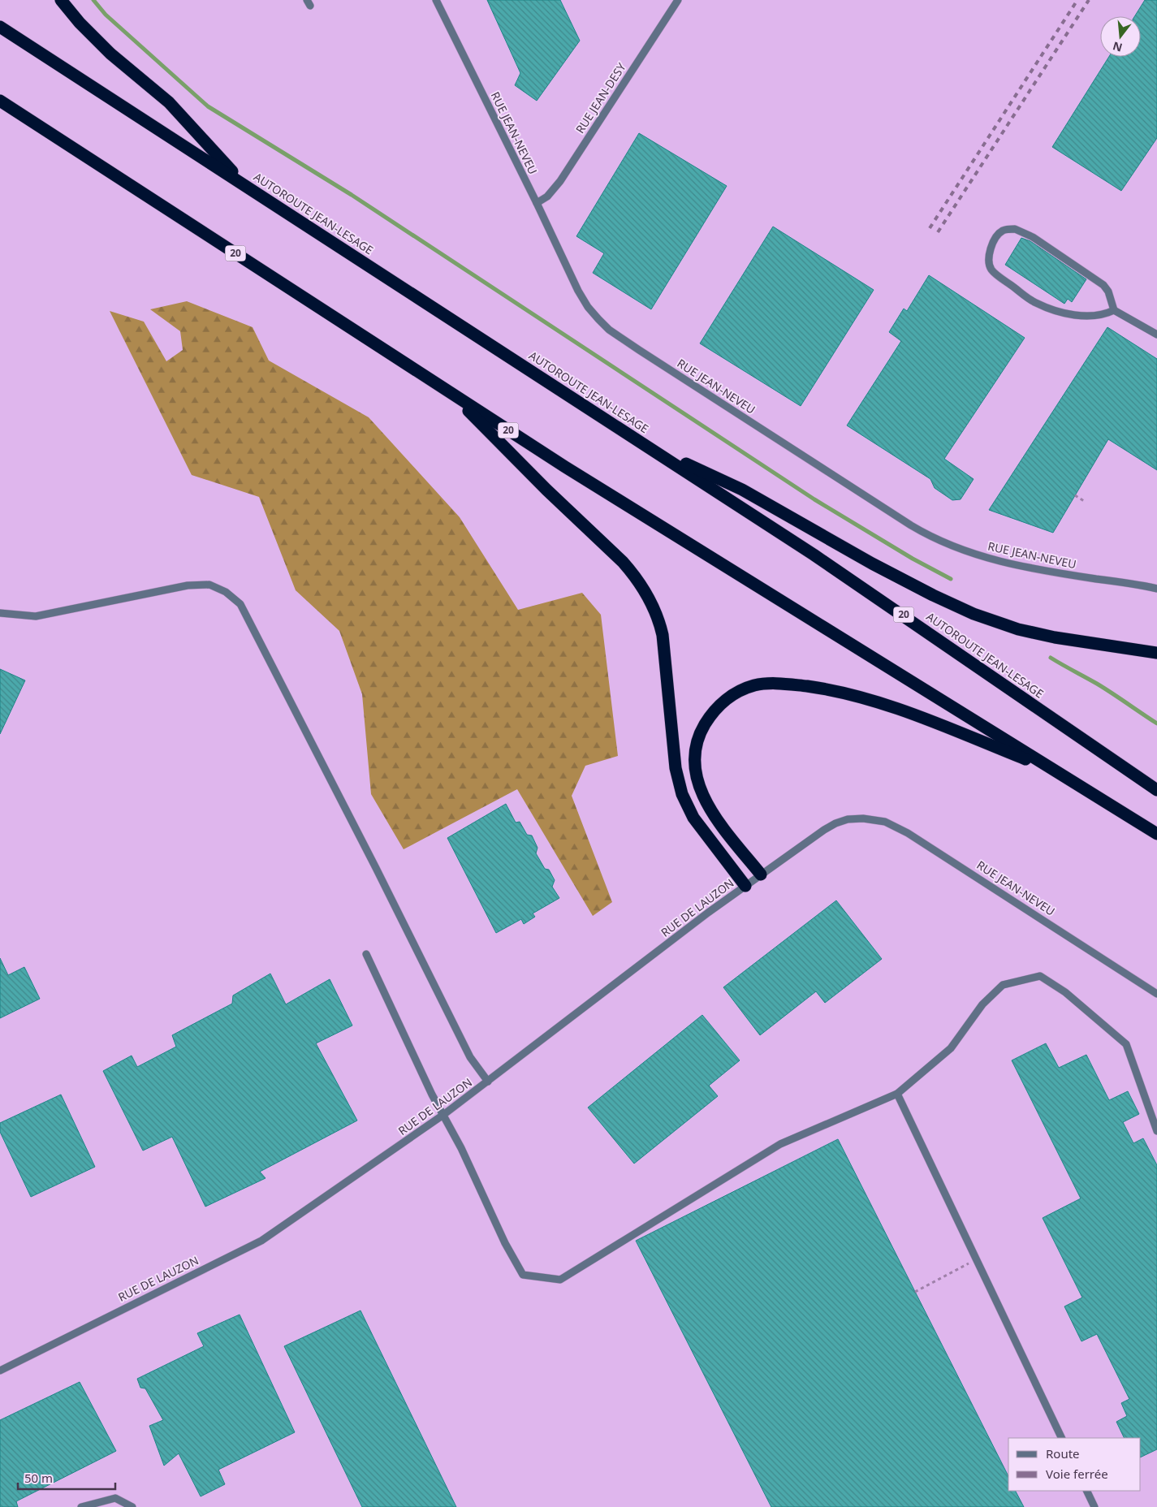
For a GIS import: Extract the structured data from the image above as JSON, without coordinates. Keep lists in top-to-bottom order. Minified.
{"streets":{"highway":["AUTOROUTE JEAN-LESAGE","20"],"street":["RUE JEAN-DESY","RUE JEAN-NEVEU","RUE DE LAUZON"]},"crossings":[["RUE JEAN-DESY","RUE JEAN-NEVEU"],["RUE JEAN-NEVEU","RUE DE LAUZON"]],"legend":["Route","Voie ferrée"],"scale_bar":"50 m","north":"bottom"}
